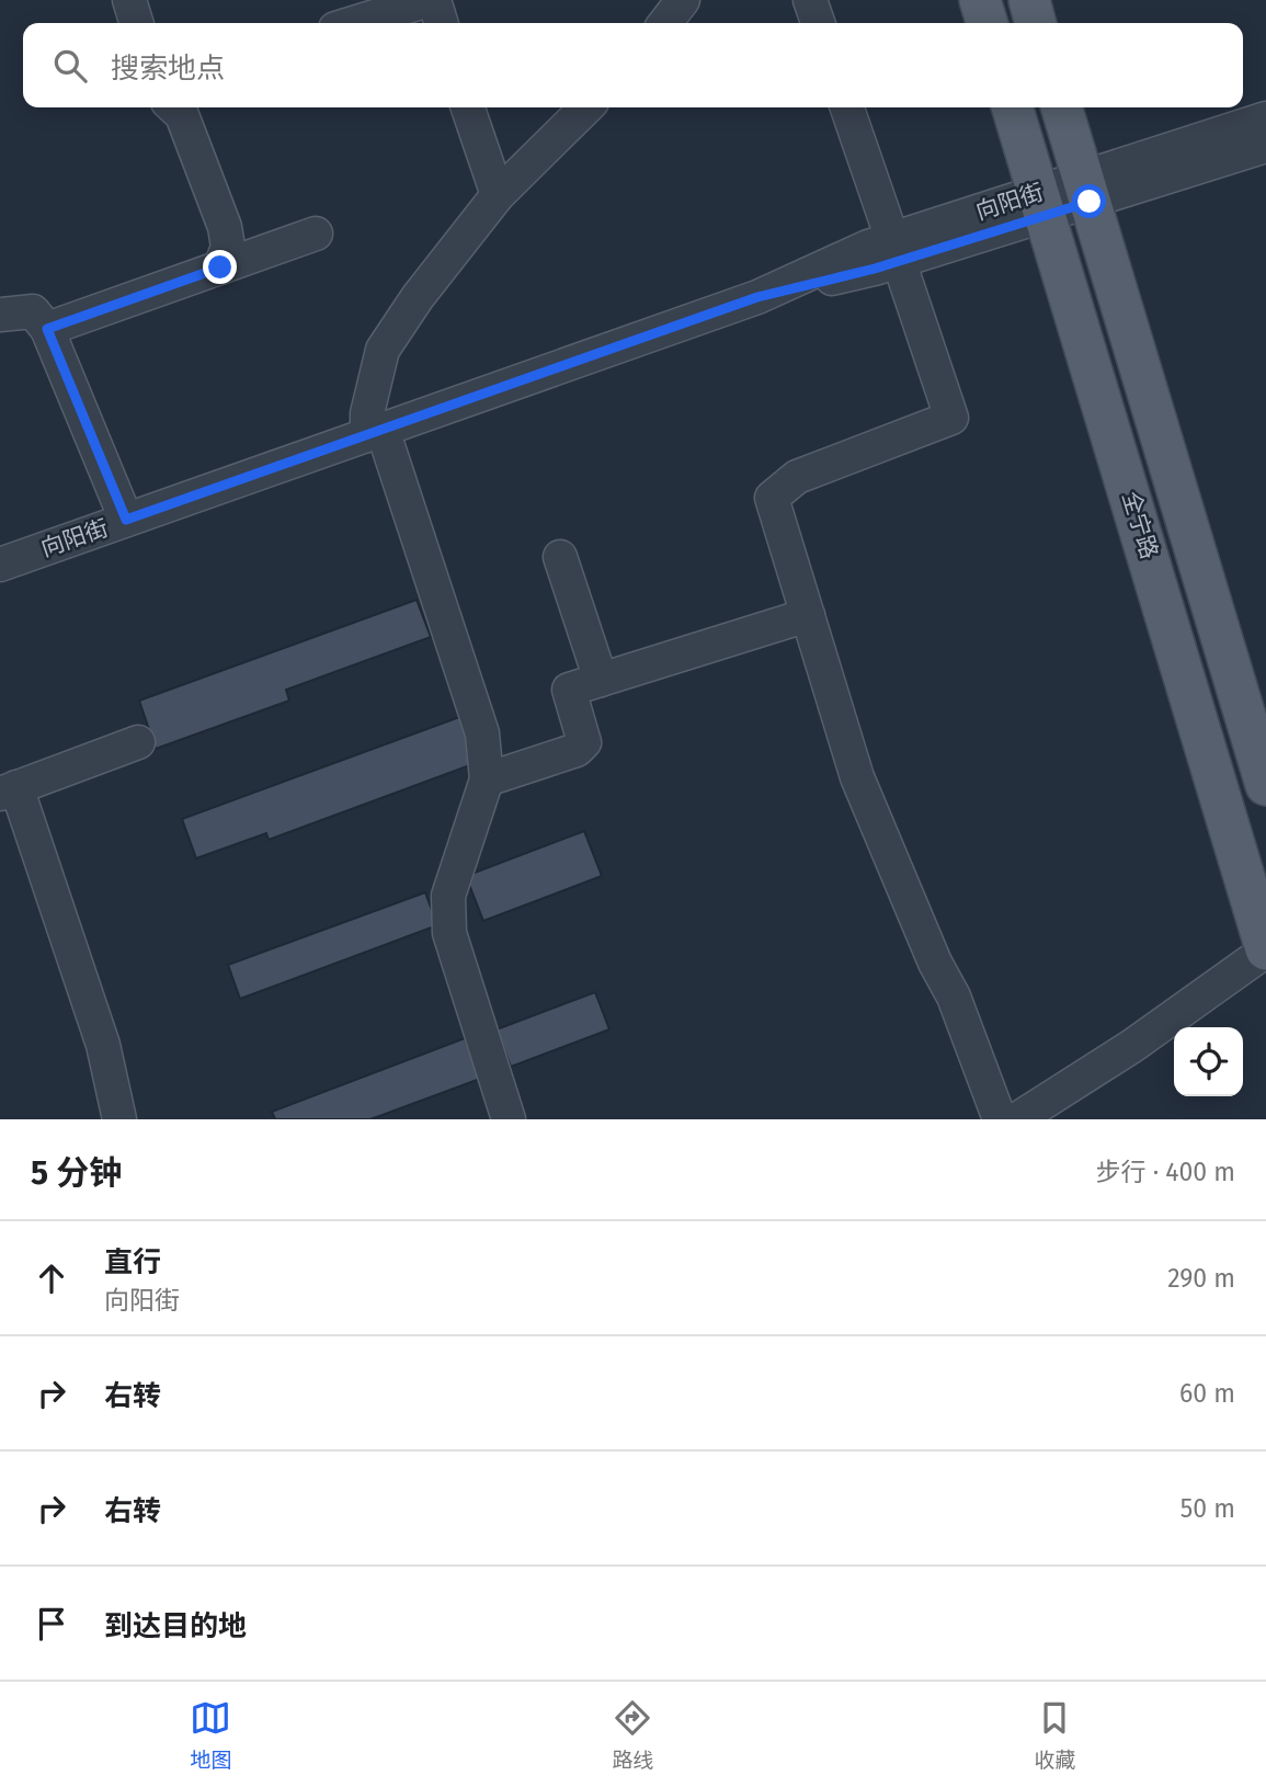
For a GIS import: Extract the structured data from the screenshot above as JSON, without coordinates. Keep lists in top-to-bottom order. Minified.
{"streets":{"main road":["全宁路"],"street":["向阳街"]},"crossings":[["向阳街","全宁路"]],"page":{"search":"搜索地点","heading":["5 分钟","步行 · 400 m"],"list":[["直行","向阳街","290 m"],["右转","60 m"],["右转","50 m"],"到达目的地"],"nav":["地图","路线","收藏"]}}
